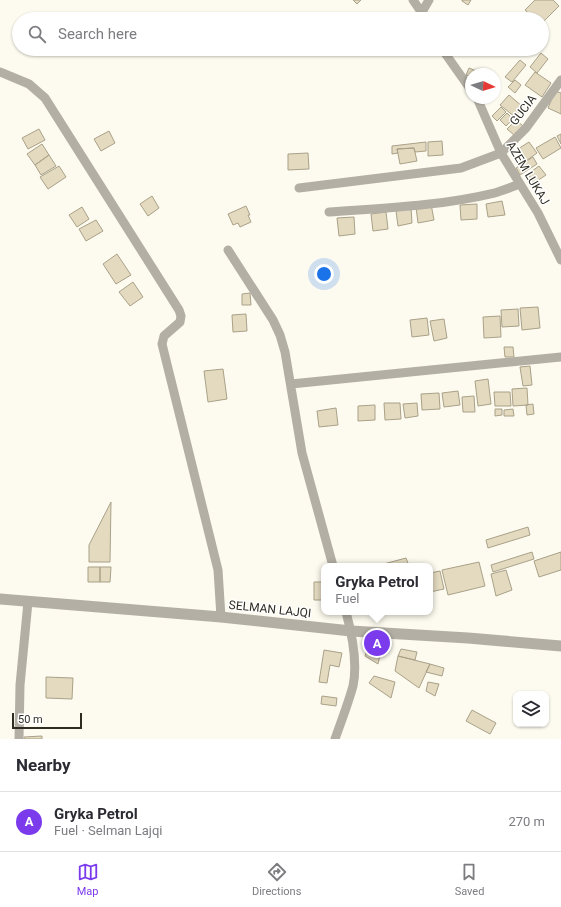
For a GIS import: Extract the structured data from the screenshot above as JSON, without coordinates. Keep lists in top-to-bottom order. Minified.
{"streets":{"street":["GUCIA","AZEM LUKAJ","SELMAN LAJQI"]},"crossings":[["GUCIA","AZEM LUKAJ"]],"scale_bar":"50 m","north":"right","page":{"search":"Search here","popup":["Gryka Petrol","Fuel"],"pins":"A","scale":"50 m","heading":"Nearby","list":[{"mark":"A","name":"Gryka Petrol","note":"Fuel · Selman Lajqi","value":"270 m"}],"nav":["Map","Directions","Saved"]}}
